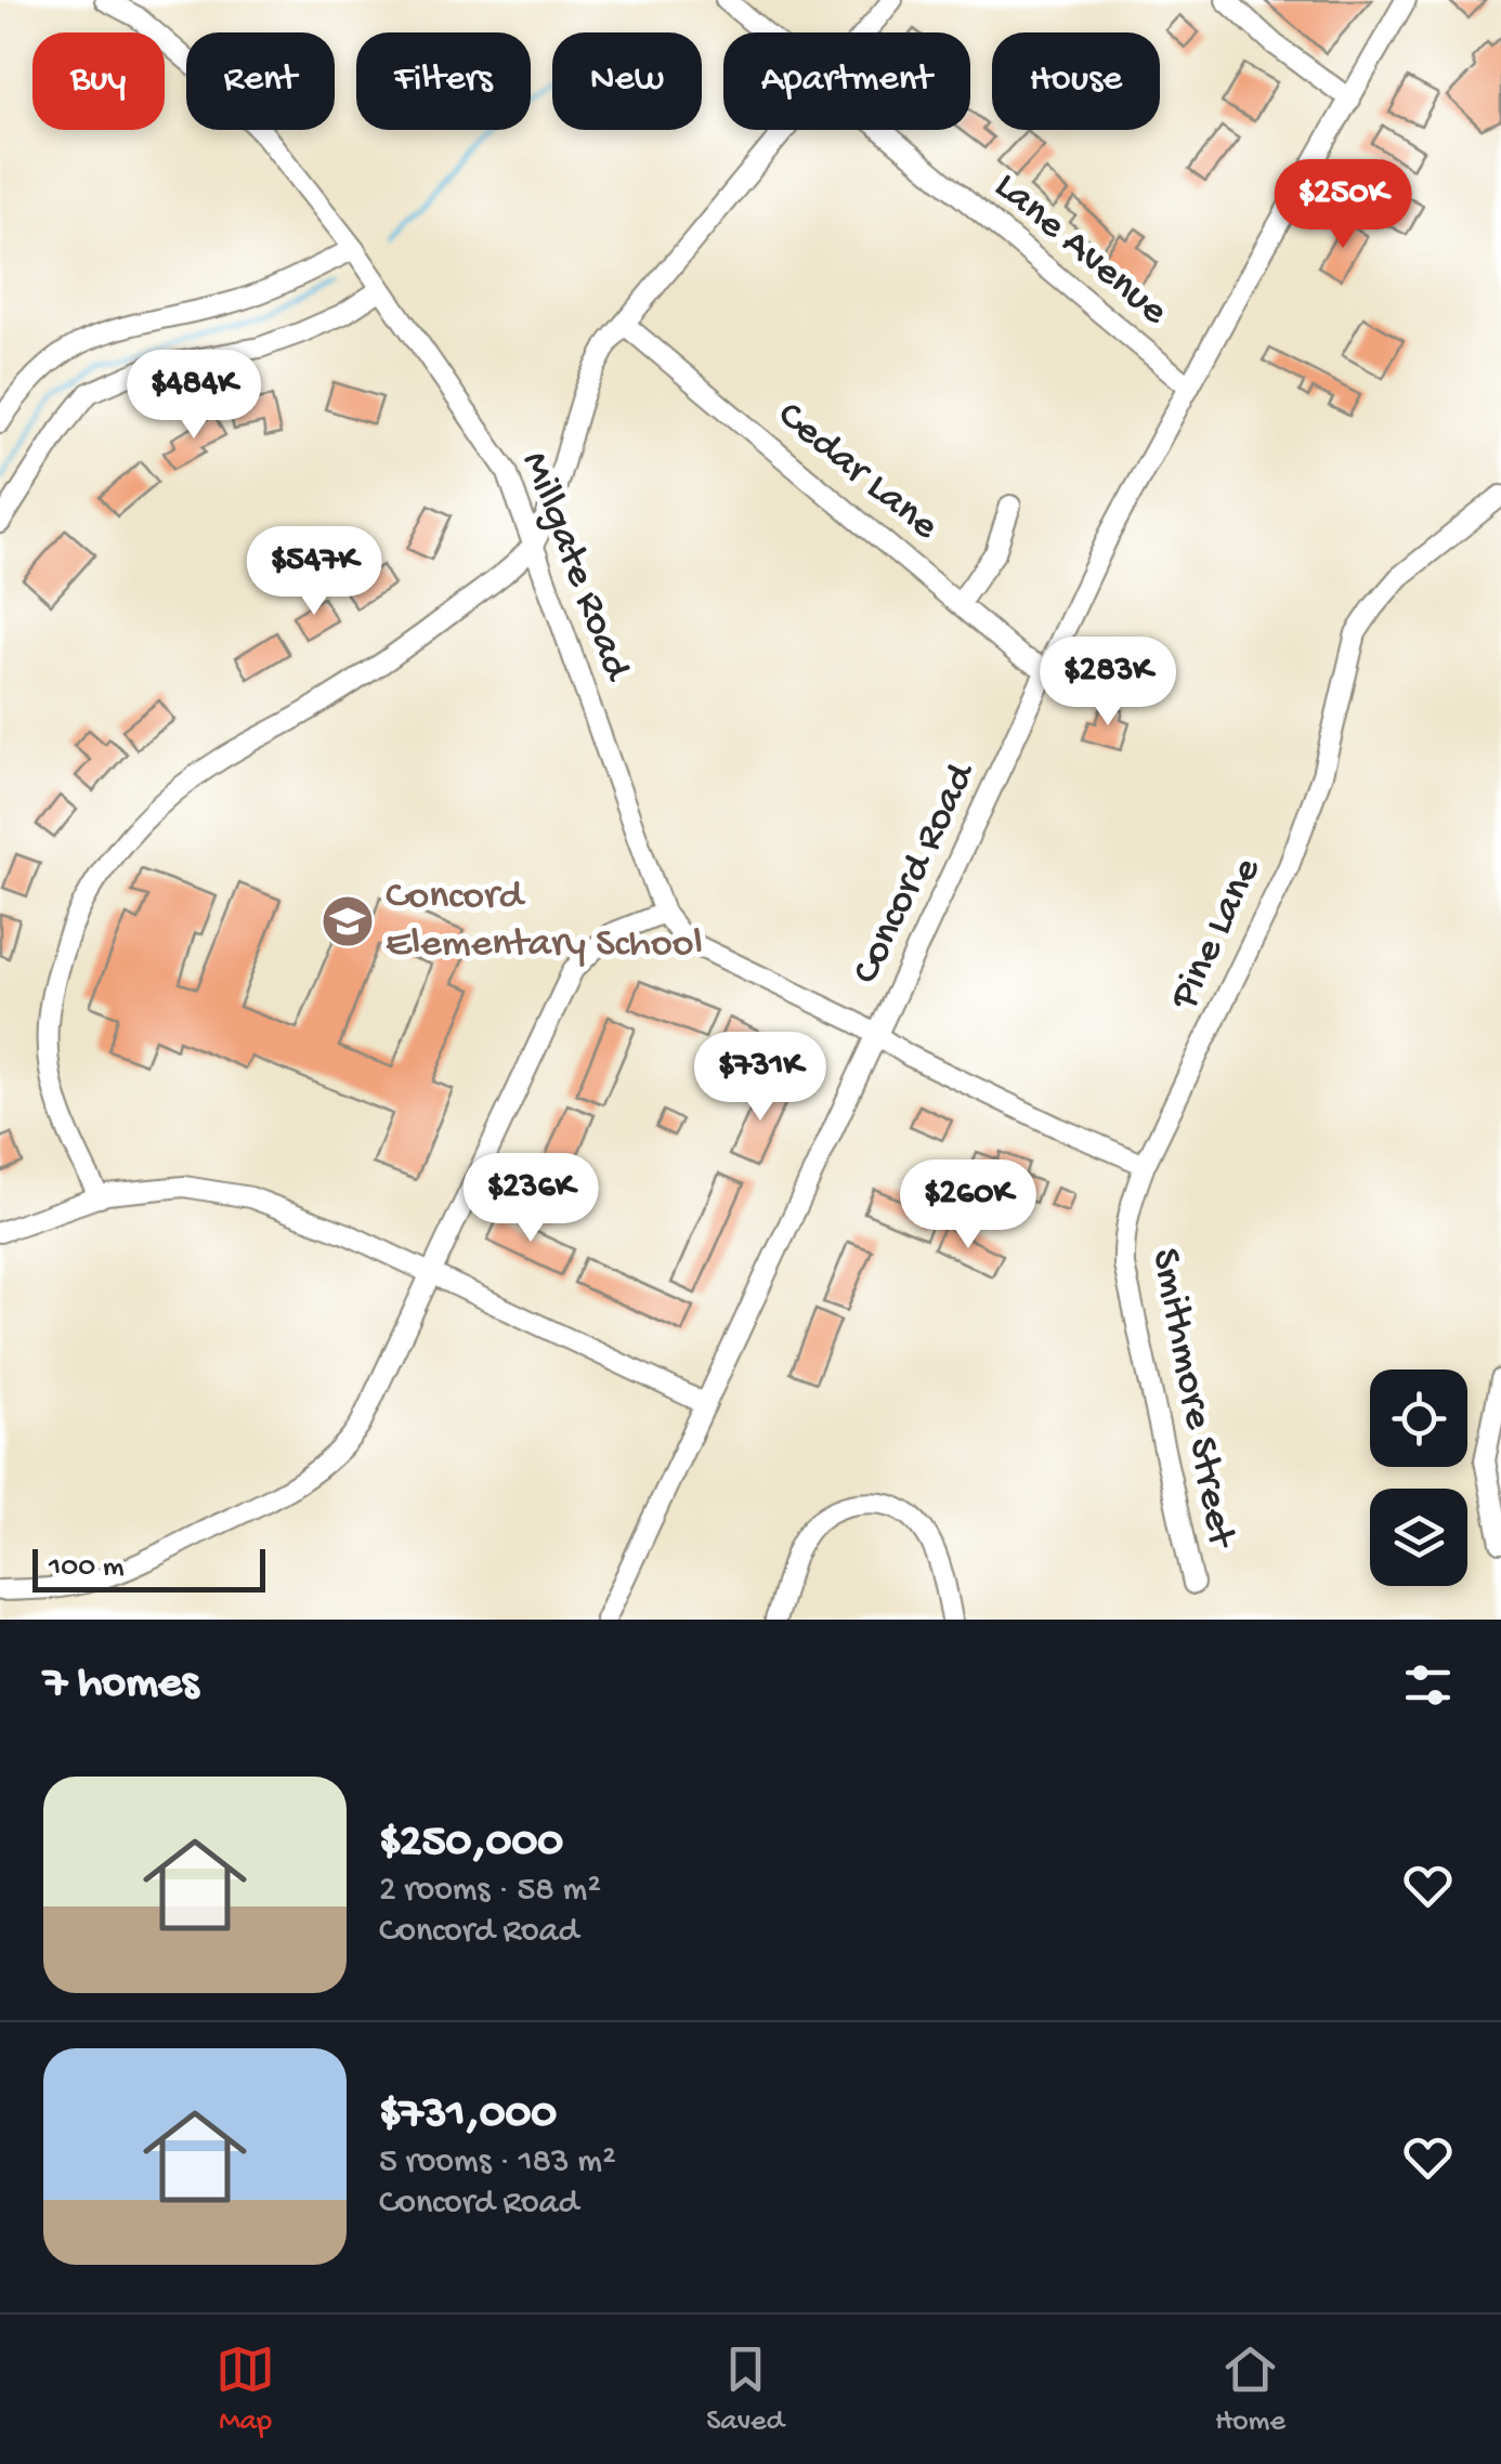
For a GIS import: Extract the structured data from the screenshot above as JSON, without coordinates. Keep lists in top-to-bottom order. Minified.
{"streets":{"street":["Lane Avenue","Cedar Lane","Millgate Road","Concord Road","Pine Lane","Smithmore Street"]},"crossings":[["Lane Avenue","Concord Road"],["Cedar Lane","Concord Road"],["Millgate Road","Concord Road"],["Pine Lane","Smithmore Street"]],"places":{"school or university":["Concord Elementary School"]},"scale_bar":"100 m","page":{"chip":["Buy","Rent","Filters","New","Apartment","House"],"price":["$250K","$484K","$547K","$283K","$731K","$236K","$260K"],"scale":"100 m","heading":"7 homes","list":[{"name":"$250,000","note":"2 rooms · 58 m² · Concord Road"},{"name":"$731,000","note":"5 rooms · 183 m² · Concord Road"}],"tabs":["Map","Saved","Home"]}}
